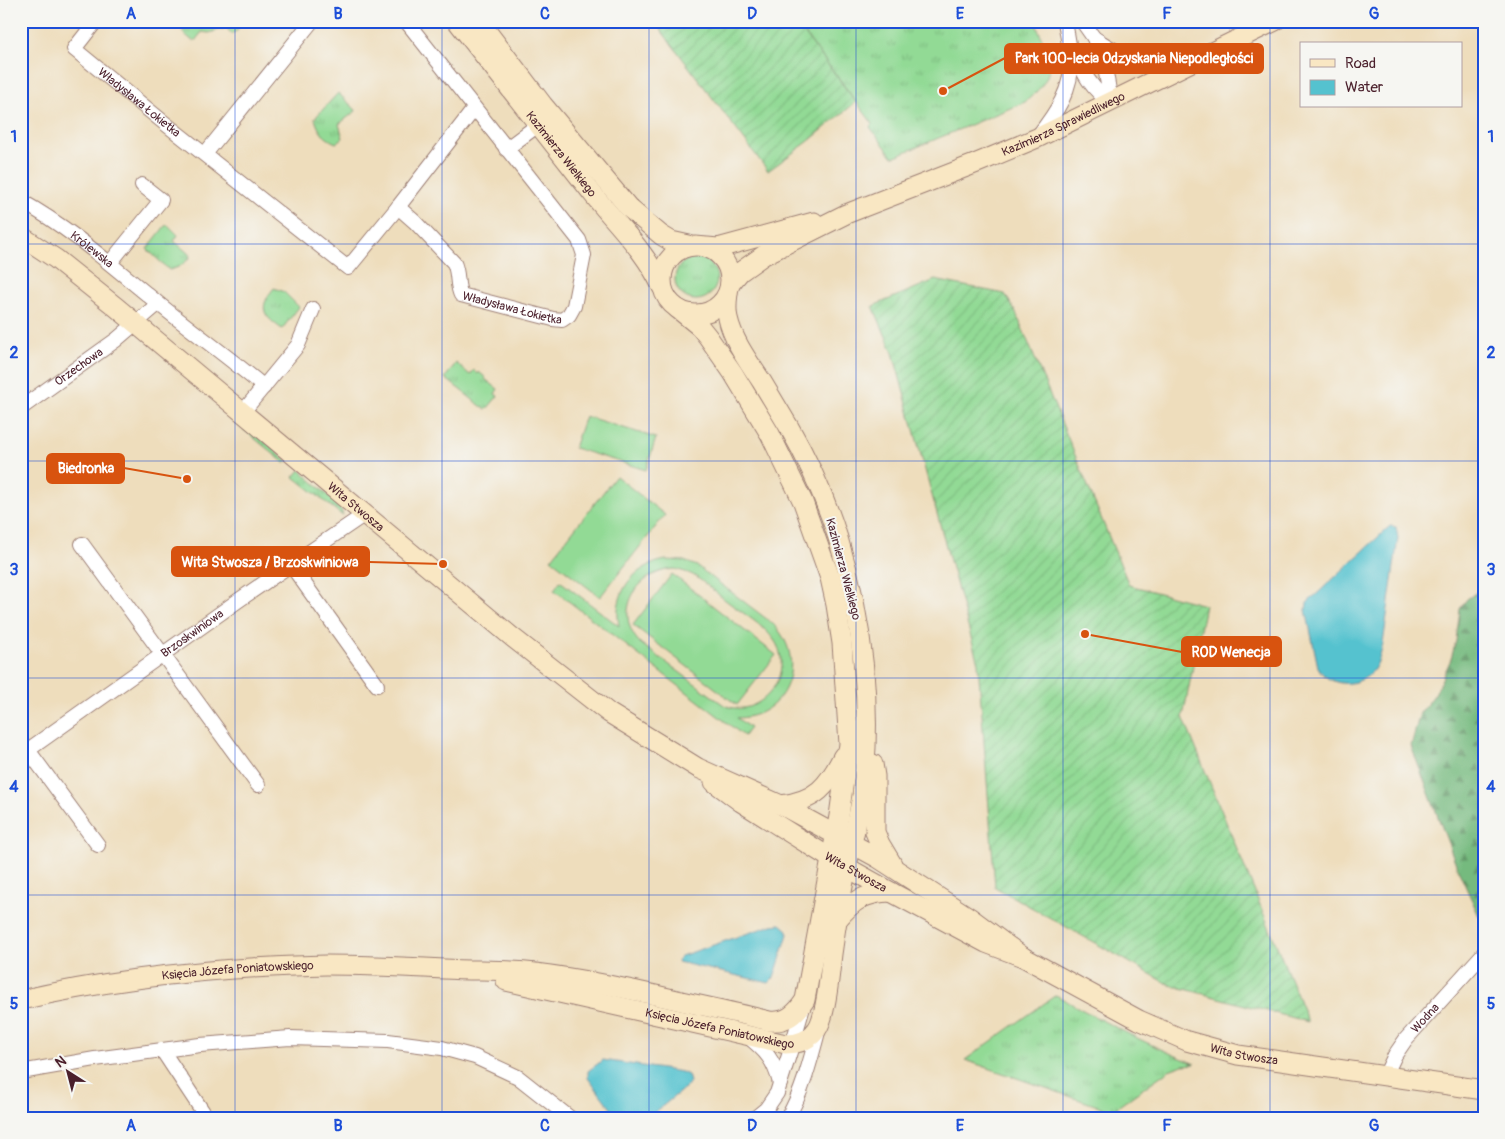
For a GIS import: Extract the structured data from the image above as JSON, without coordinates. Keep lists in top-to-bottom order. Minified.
{"streets":{"main road":["Kazimierza Sprawiedliwego","Kazimierza Wielkiego","Wita Stwosza","Księcia Józefa Poniatowskiego"],"street":["Władysława Łokietka","Królewska","Orzechowa","Brzoskwiniowa","Wodna"]},"crossings":[["Kazimierza Sprawiedliwego","Kazimierza Wielkiego"],["Kazimierza Wielkiego","Wita Stwosza"],["Orzechowa","Wita Stwosza"],["Wita Stwosza","Brzoskwiniowa"],["Wita Stwosza","Wodna"]],"places":["Park 100-lecia Odzyskania Niepodległości","Biedronka","Wita Stwosza / Brzoskwiniowa","ROD Wenecja"],"legend":["Road","Water"],"north":"top left","grid":{"columns":["A","B","C","D","E","F","G"],"rows":["1","2","3","4","5"]}}
